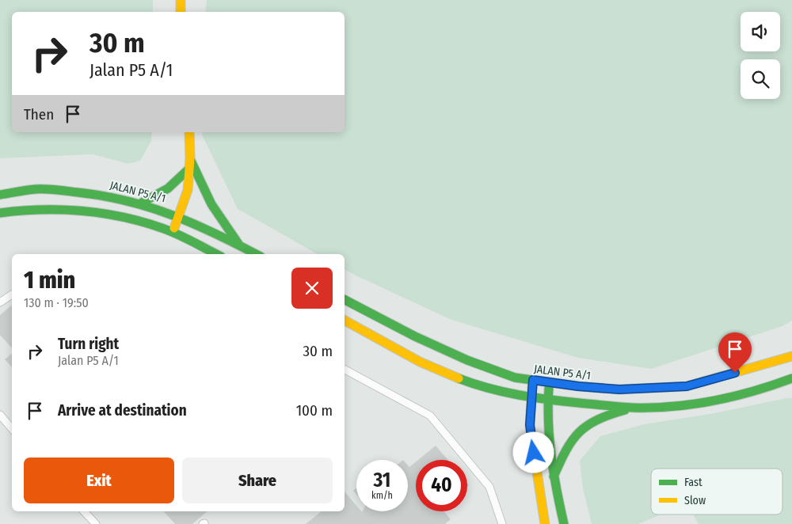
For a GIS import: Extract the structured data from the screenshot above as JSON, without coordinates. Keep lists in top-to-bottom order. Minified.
{"streets":{"street":["JALAN P5 A/1"]},"legend":["Fast","Slow"],"page":{"turn":["30 m","Jalan P5 A/1"],"then":"Then","heading":["1 min","130 m · 19:50"],"list":[{"name":"Turn right","note":"Jalan P5 A/1","value":"30 m"},{"name":"Arrive at destination","value":"100 m"}],"buttons":["Exit","Share"],"speed":"31 km/h","limit":"40"}}
